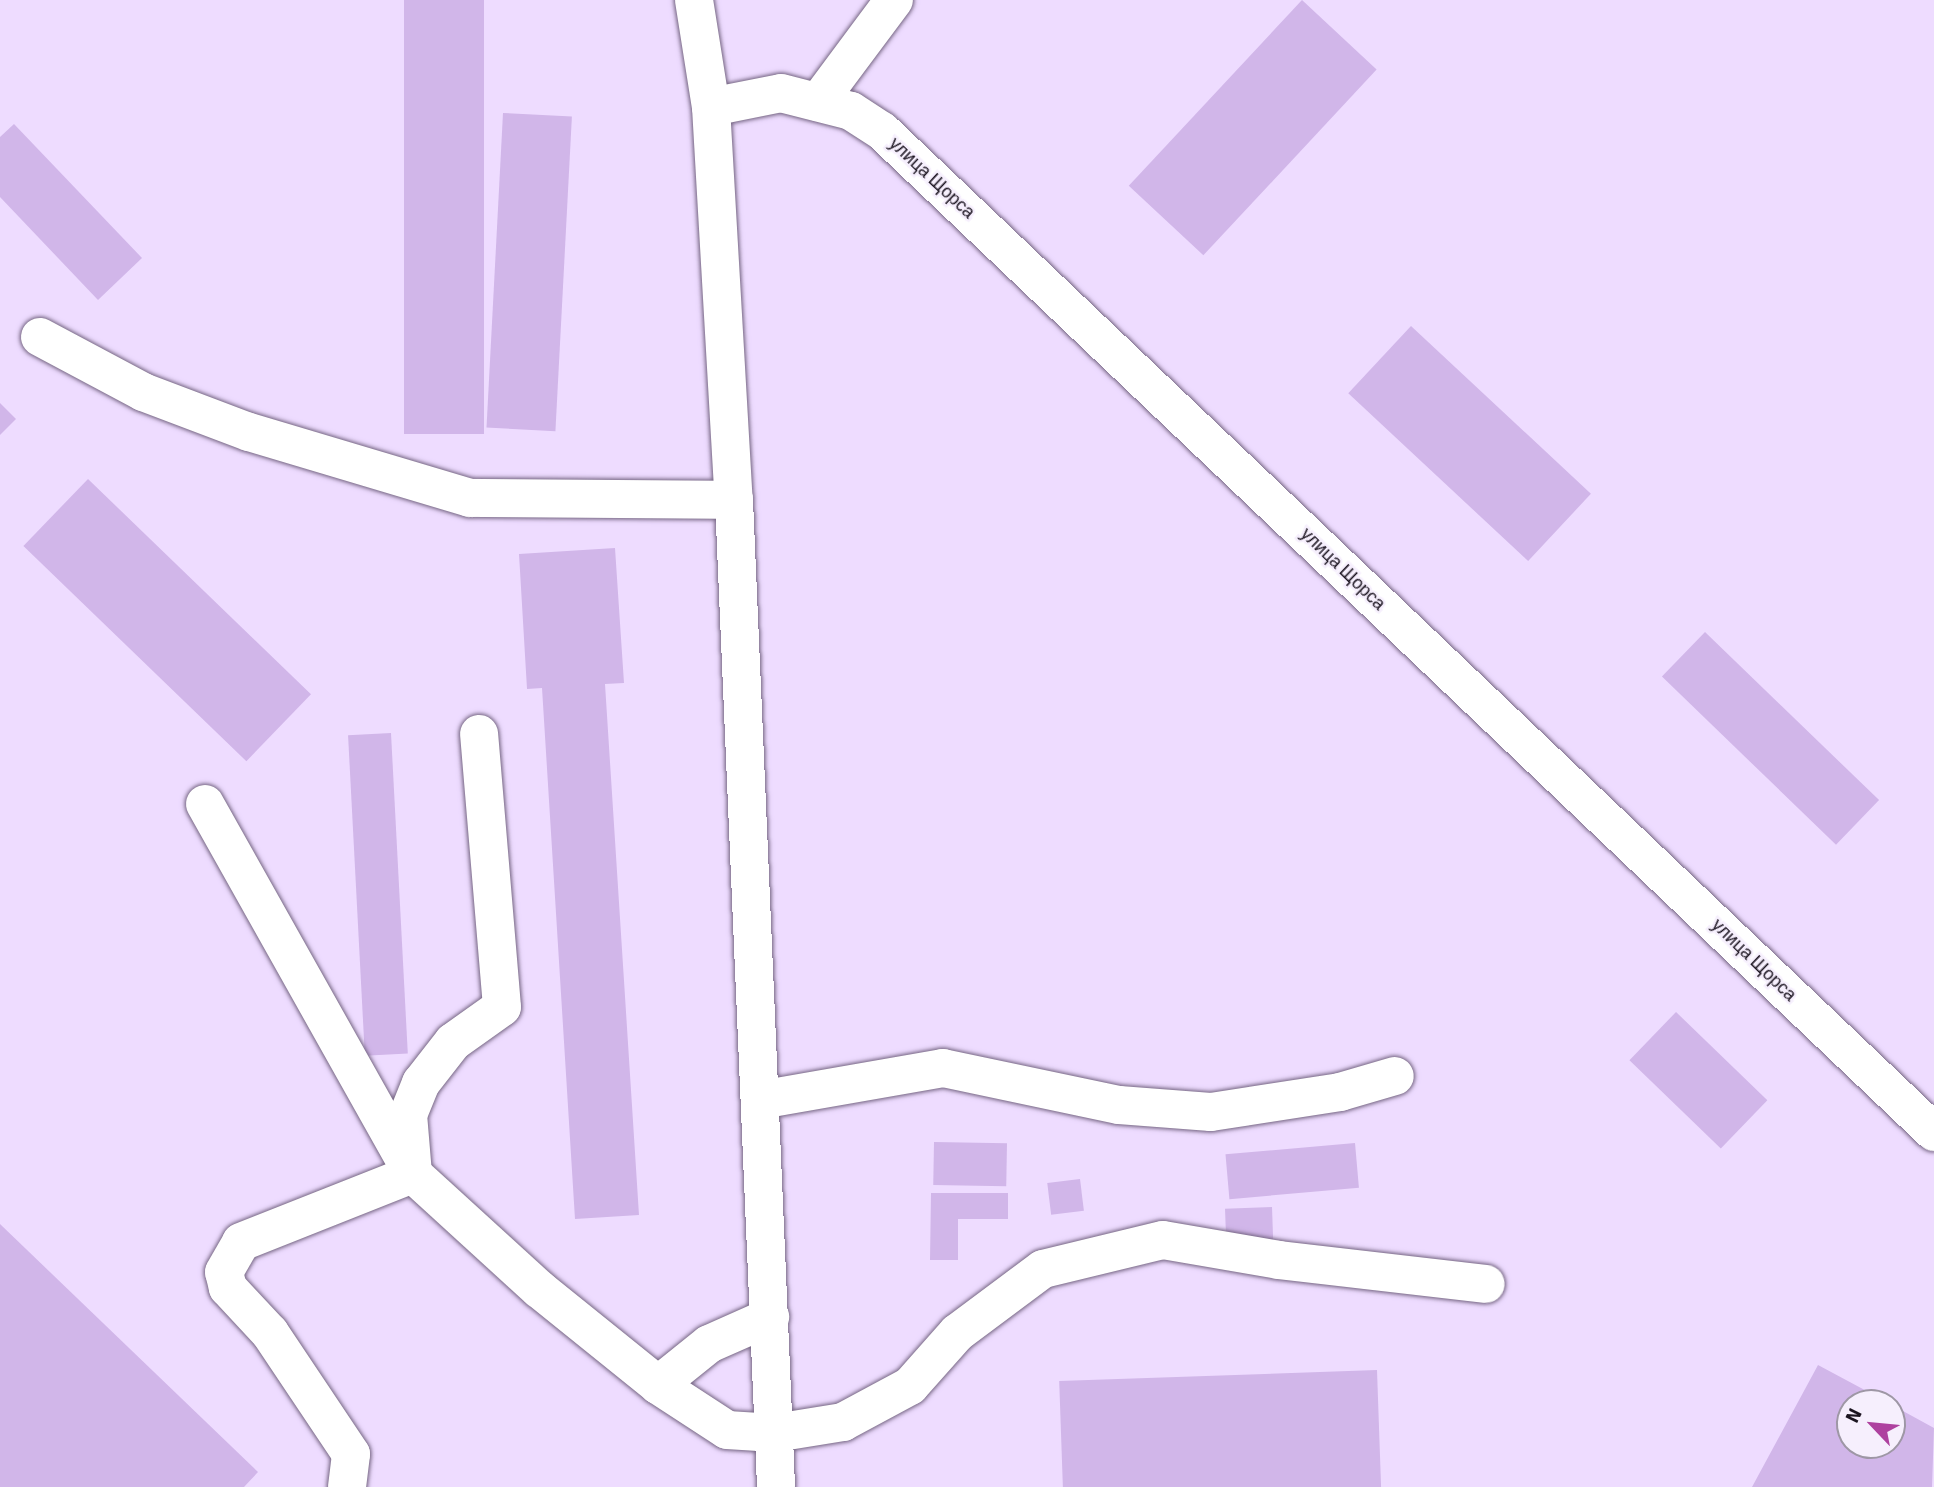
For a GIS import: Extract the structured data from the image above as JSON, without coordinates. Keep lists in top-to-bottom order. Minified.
{"streets":{"street":["улица Щорса"]},"north":"top left"}
